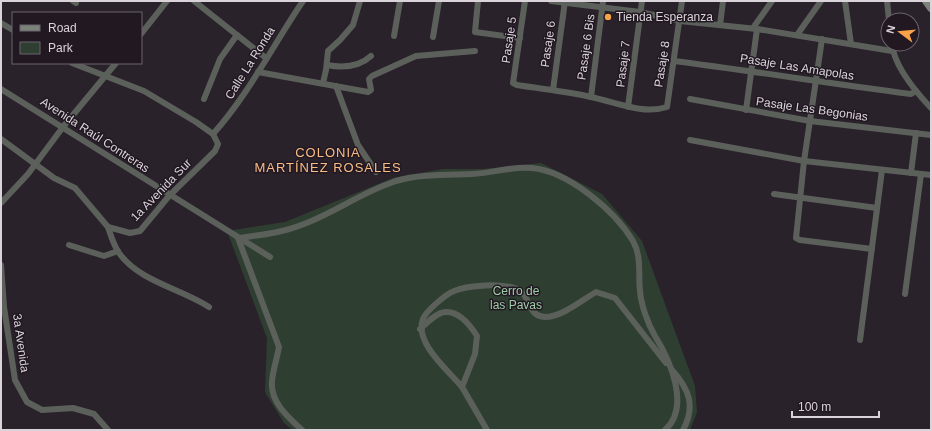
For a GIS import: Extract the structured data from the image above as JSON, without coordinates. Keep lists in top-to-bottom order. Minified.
{"streets":{"street":["Pasaje 5","Pasaje 6","Pasaje 6 Bis","Calle La Ronda","Pasaje 7","Pasaje 8","Pasaje Las Amapolas","Pasaje Las Begonias","Avenida Raúl Contreras","1a Avenida Sur","3a Avenida"]},"crossings":[["Pasaje 5","Pasaje 6"],["Calle La Ronda","1a Avenida Sur"],["Pasaje 7","Pasaje 8"],["Pasaje 8","Pasaje Las Amapolas"],["Avenida Raúl Contreras","1a Avenida Sur"]],"districts":["COLONIA MARTÍNEZ ROSALES"],"parks":["Cerro de las Pavas"],"places":["Tienda Esperanza"],"legend":["Road","Park"],"scale_bar":"100 m","north":"left"}
